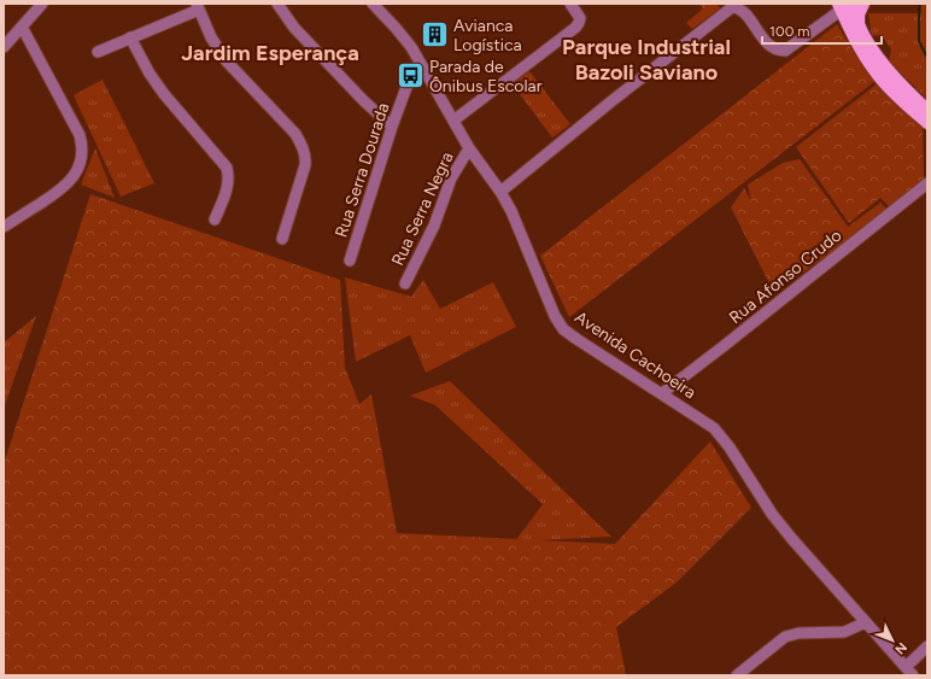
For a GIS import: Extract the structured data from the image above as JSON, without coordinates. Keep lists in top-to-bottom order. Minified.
{"streets":{"street":["Rua Serra Dourada","Rua Serra Negra","Rua Afonso Crudo","Avenida Cachoeira"]},"crossings":[["Rua Serra Dourada","Avenida Cachoeira"],["Rua Serra Negra","Avenida Cachoeira"],["Rua Afonso Crudo","Avenida Cachoeira"]],"districts":["Parque Industrial Bazoli Saviano","Jardim Esperança"],"places":{"building":["Avianca Logística"],"bus stop":["Parada de Ônibus Escolar"]},"scale_bar":"100 m","north":"bottom right"}
